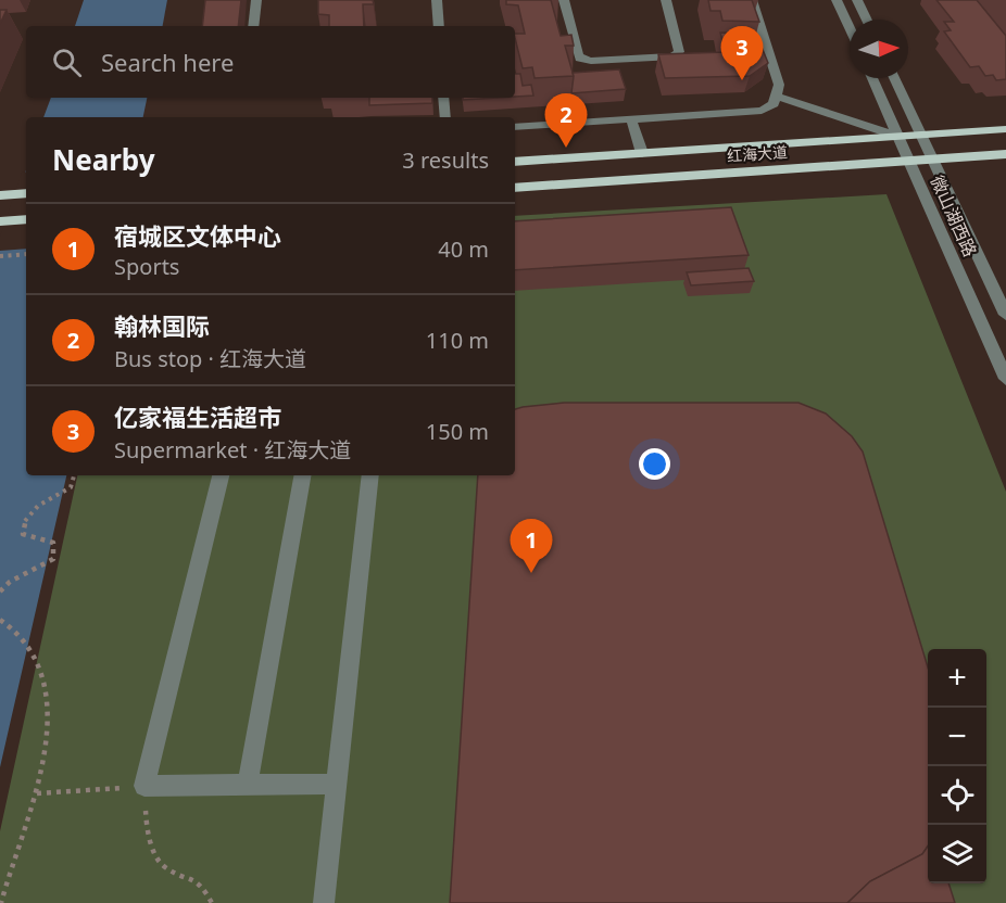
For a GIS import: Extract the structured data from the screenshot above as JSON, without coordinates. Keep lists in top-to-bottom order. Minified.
{"streets":{"main road":["红海大道"],"street":["微山湖西路"]},"crossings":[["红海大道","微山湖西路"]],"north":"right","page":{"pins":["3","2","1"],"search":"Search here","heading":["Nearby","3 results"],"list":[{"mark":"1","name":"宿城区文体中心","note":"Sports","value":"40 m"},{"mark":"2","name":"翰林国际","note":"Bus stop · 红海大道","value":"110 m"},{"mark":"3","name":"亿家福生活超市","note":"Supermarket · 红海大道","value":"150 m"}],"map_buttons":["+","−"]}}
